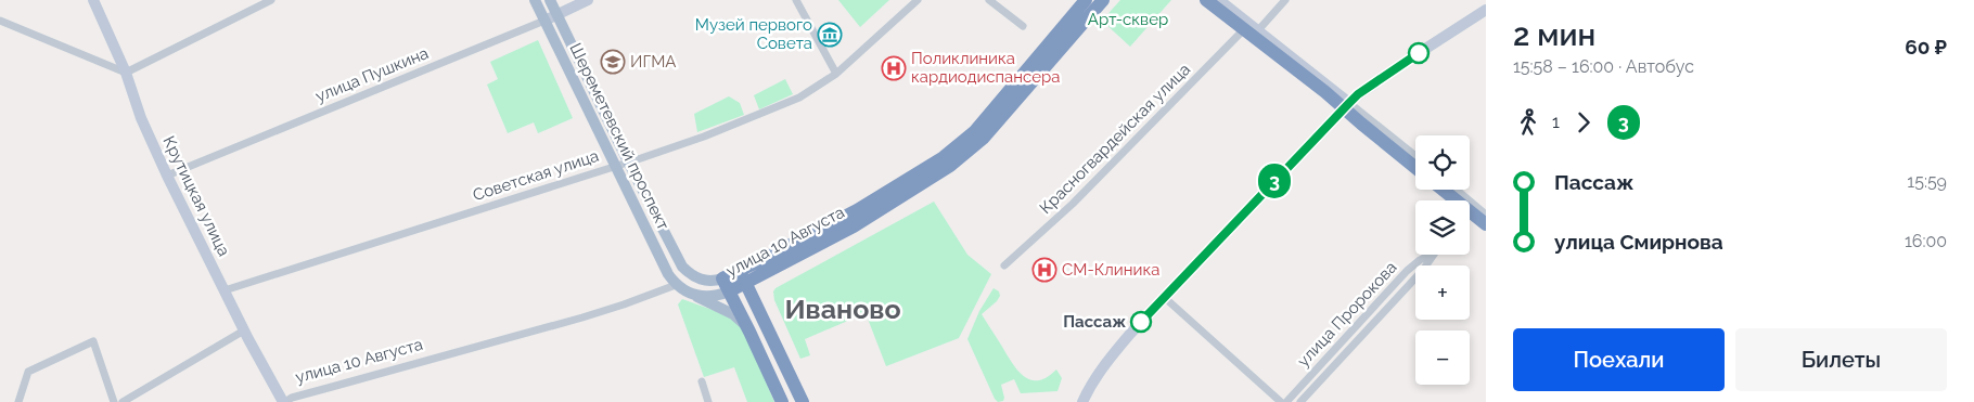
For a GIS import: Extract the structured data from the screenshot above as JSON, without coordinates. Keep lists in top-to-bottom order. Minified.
{"streets":{"highway":["улица 10 Августа"],"main road":["улица Пушкина","Шереметевский проспект","Крутицкая улица"],"street":["Красногвардейская улица","Советская улица","улица Пророкова"]},"crossings":[["улица Пушкина","Шереметевский проспект"],["улица Пушкина","Крутицкая улица"],["Шереметевский проспект","Советская улица"],["Шереметевский проспект","улица 10 Августа"],["Советская улица","Крутицкая улица"],["Крутицкая улица","улица 10 Августа"]],"districts":["Иваново"],"parks":["Арт-сквер"],"places":{"museum":["Музей первого Совета"],"school or university":["ИГМА"],"hospital":["Поликлиника кардиодиспансера","СМ-Клиника"],"other":["Пассаж"]},"lines":["bus line 3"],"page":{"on_map":"3","heading":["2 мин","15:58 – 16:00 · Автобус","60 ₽"],"legs":["1","3"],"map_buttons":["+","−"],"list":[{"name":"Пассаж","value":"15:59"},{"name":"улица Смирнова","value":"16:00"}],"buttons":["Поехали","Билеты"]}}
